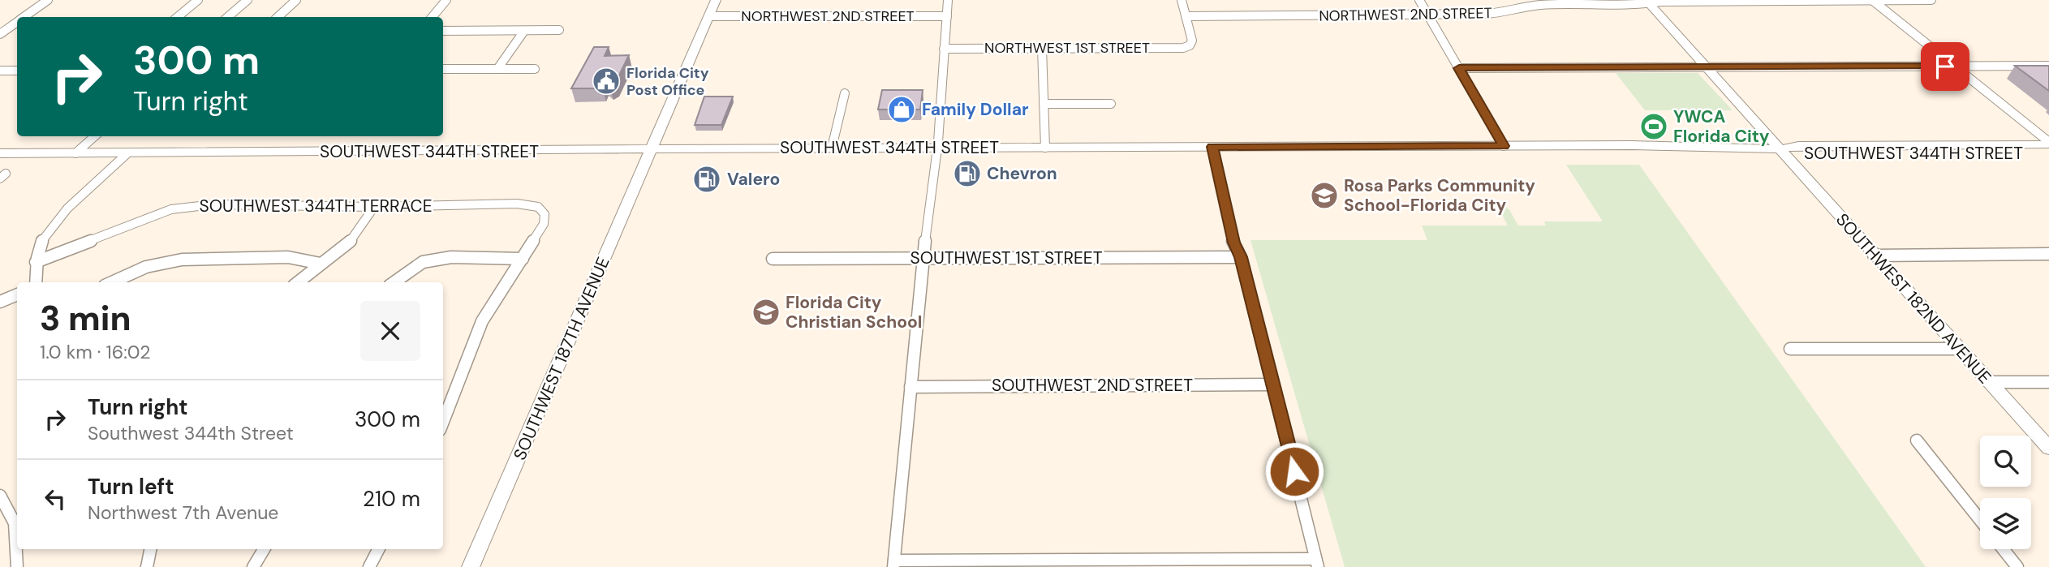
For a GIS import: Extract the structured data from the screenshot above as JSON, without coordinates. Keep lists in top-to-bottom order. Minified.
{"streets":{"main road":["SOUTHWEST 344TH STREET","SOUTHWEST 182ND AVENUE","SOUTHWEST 187TH AVENUE"],"street":["NORTHWEST 2ND STREET","NORTHWEST 1ST STREET","SOUTHWEST 344TH TERRACE","SOUTHWEST 1ST STREET","SOUTHWEST 2ND STREET"]},"crossings":[["NORTHWEST 2ND STREET","NORTHWEST 1ST STREET"],["NORTHWEST 2ND STREET","SOUTHWEST 182ND AVENUE"],["NORTHWEST 2ND STREET","SOUTHWEST 187TH AVENUE"],["SOUTHWEST 344TH STREET","SOUTHWEST 182ND AVENUE"],["SOUTHWEST 344TH STREET","SOUTHWEST 187TH AVENUE"]],"places":{"public building":["Florida City Post Office"],"shop":["Family Dollar"],"sports":["YWCA Florida City"],"fuel station":["Chevron","Valero"],"school or university":["Rosa Parks Community School-Florida City","Florida City Christian School"]},"page":{"turn":["300 m","Turn right"],"heading":["3 min","1.0 km · 16:02"],"list":[{"name":"Turn right","note":"Southwest 344th Street","value":"300 m"},{"name":"Turn left","note":"Northwest 7th Avenue","value":"210 m"}]}}
